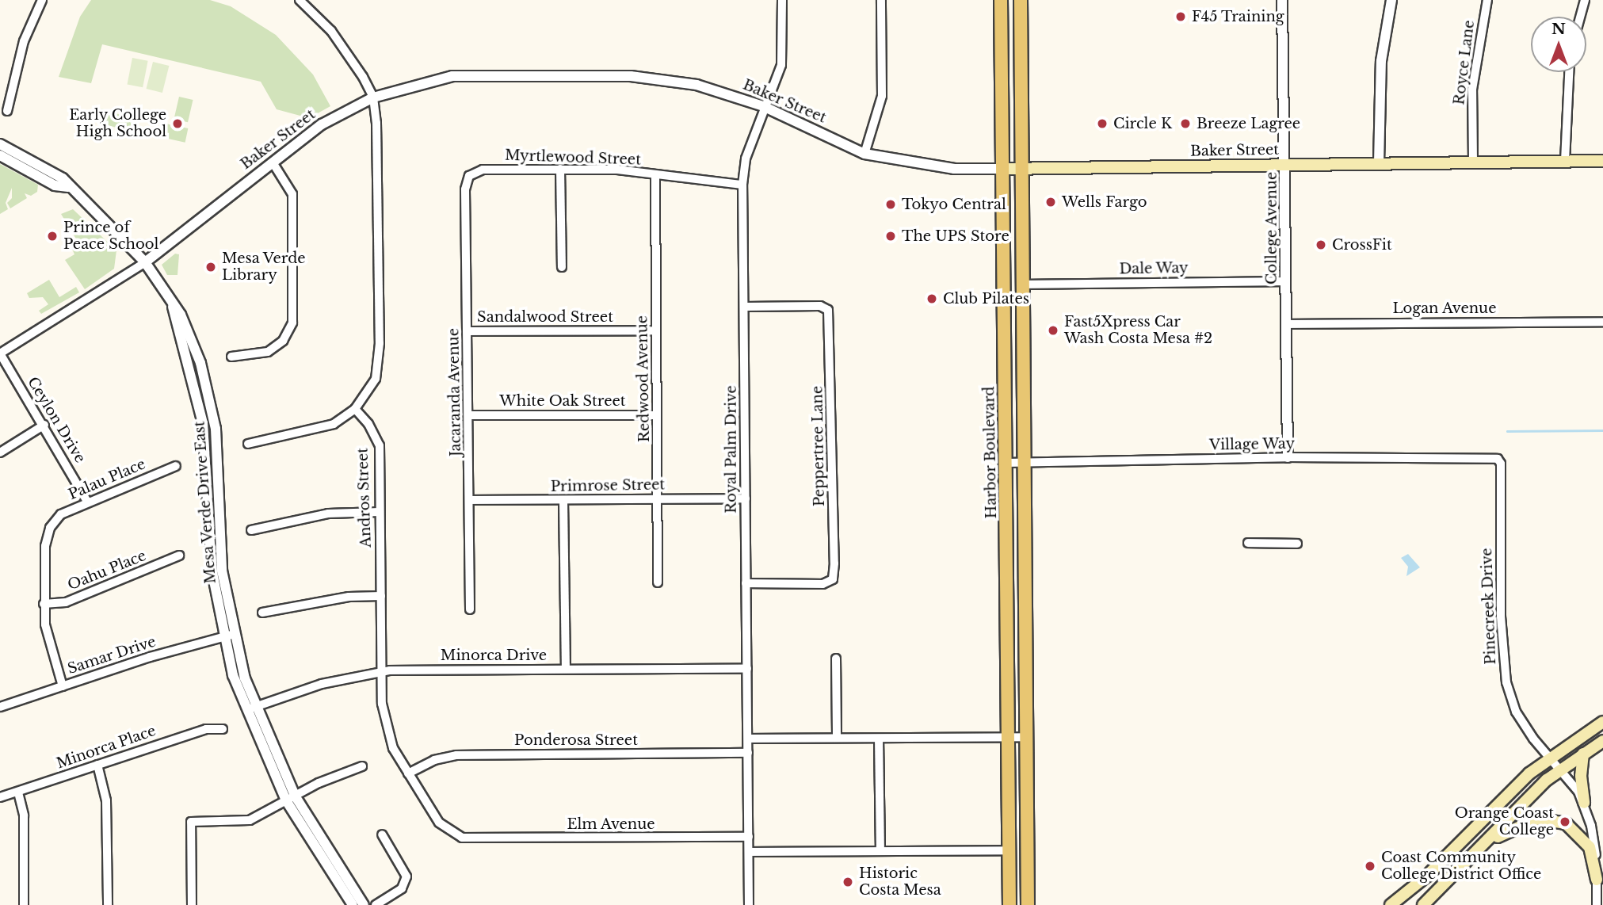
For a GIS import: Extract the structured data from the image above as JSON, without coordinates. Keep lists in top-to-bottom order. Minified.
{"streets":{"main road":["Baker Street","Harbor Boulevard"],"street":["Royce Lane","Myrtlewood Street","College Avenue","Dale Way","Logan Avenue","Sandalwood Street","Redwood Avenue","Jacaranda Avenue","White Oak Street","Ceylon Drive","Village Way","Peppertree Lane","Royal Palm Drive","Palau Place","Primrose Street","Andros Street","Mesa Verde Drive East","Oahu Place","Pinecreek Drive","Samar Drive","Minorca Drive","Ponderosa Street","Minorca Place","Elm Avenue"]},"crossings":[["Royce Lane","Baker Street"],["Baker Street","College Avenue"],["Baker Street","Ceylon Drive"],["Baker Street","Royal Palm Drive"],["Baker Street","Harbor Boulevard"],["Baker Street","Mesa Verde Drive East"],["Myrtlewood Street","Redwood Avenue"],["Myrtlewood Street","Jacaranda Avenue"],["Myrtlewood Street","Royal Palm Drive"],["College Avenue","Dale Way"],["College Avenue","Logan Avenue"],["College Avenue","Village Way"],["Sandalwood Street","Redwood Avenue"],["Sandalwood Street","Jacaranda Avenue"],["Redwood Avenue","White Oak Street"],["Redwood Avenue","Primrose Street"],["Jacaranda Avenue","White Oak Street"],["Jacaranda Avenue","Primrose Street"],["Ceylon Drive","Palau Place"],["Village Way","Harbor Boulevard"],["Village Way","Pinecreek Drive"],["Peppertree Lane","Royal Palm Drive"],["Royal Palm Drive","Primrose Street"],["Royal Palm Drive","Minorca Drive"],["Royal Palm Drive","Ponderosa Street"],["Royal Palm Drive","Elm Avenue"],["Palau Place","Oahu Place"],["Palau Place","Samar Drive"],["Andros Street","Minorca Drive"],["Andros Street","Ponderosa Street"],["Andros Street","Elm Avenue"],["Mesa Verde Drive East","Samar Drive"],["Mesa Verde Drive East","Minorca Drive"]],"places":["F45 Training","Early College High School","Circle K","Breeze Lagree","Wells Fargo","Tokyo Central","Prince of Peace School","The UPS Store","CrossFit","Mesa Verde Library","Club Pilates","Fast5Xpress Car Wash Costa Mesa #2","Orange Coast College","Coast Community College District Office","Historic Costa Mesa"],"north":"top"}
